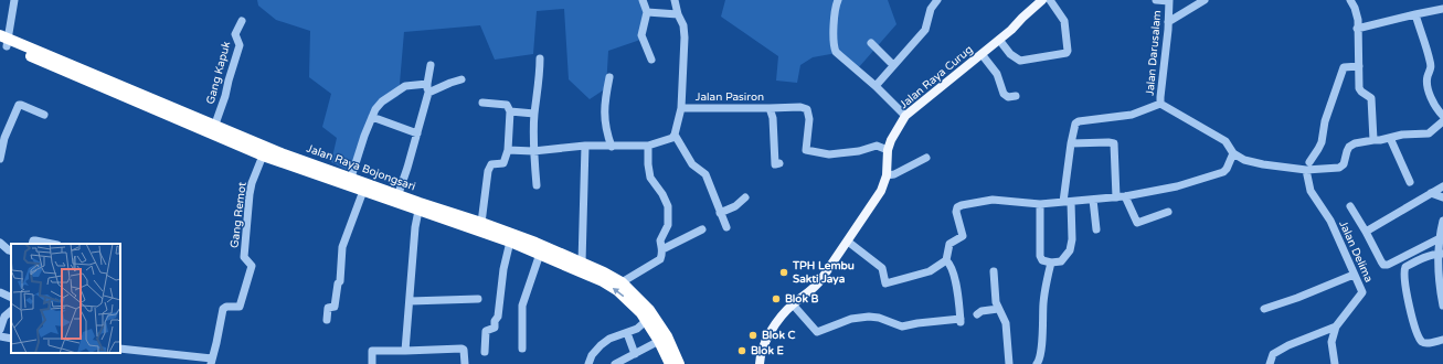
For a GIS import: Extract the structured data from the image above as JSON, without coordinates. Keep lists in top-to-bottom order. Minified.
{"streets":{"highway":["Jalan Raya Bojongsari"],"main road":["Jalan Raya Curug"],"street":["Jalan Darusalam","Gang Kapuk","Jalan Pasiron","Gang Remot","Jalan Delima"]},"crossings":[["Jalan Darusalam","Jalan Delima"],["Gang Kapuk","Jalan Raya Bojongsari"],["Jalan Raya Bojongsari","Gang Remot"]],"places":["TPH Lembu Sakti Jaya","Blok B","Blok C","Blok E"]}
